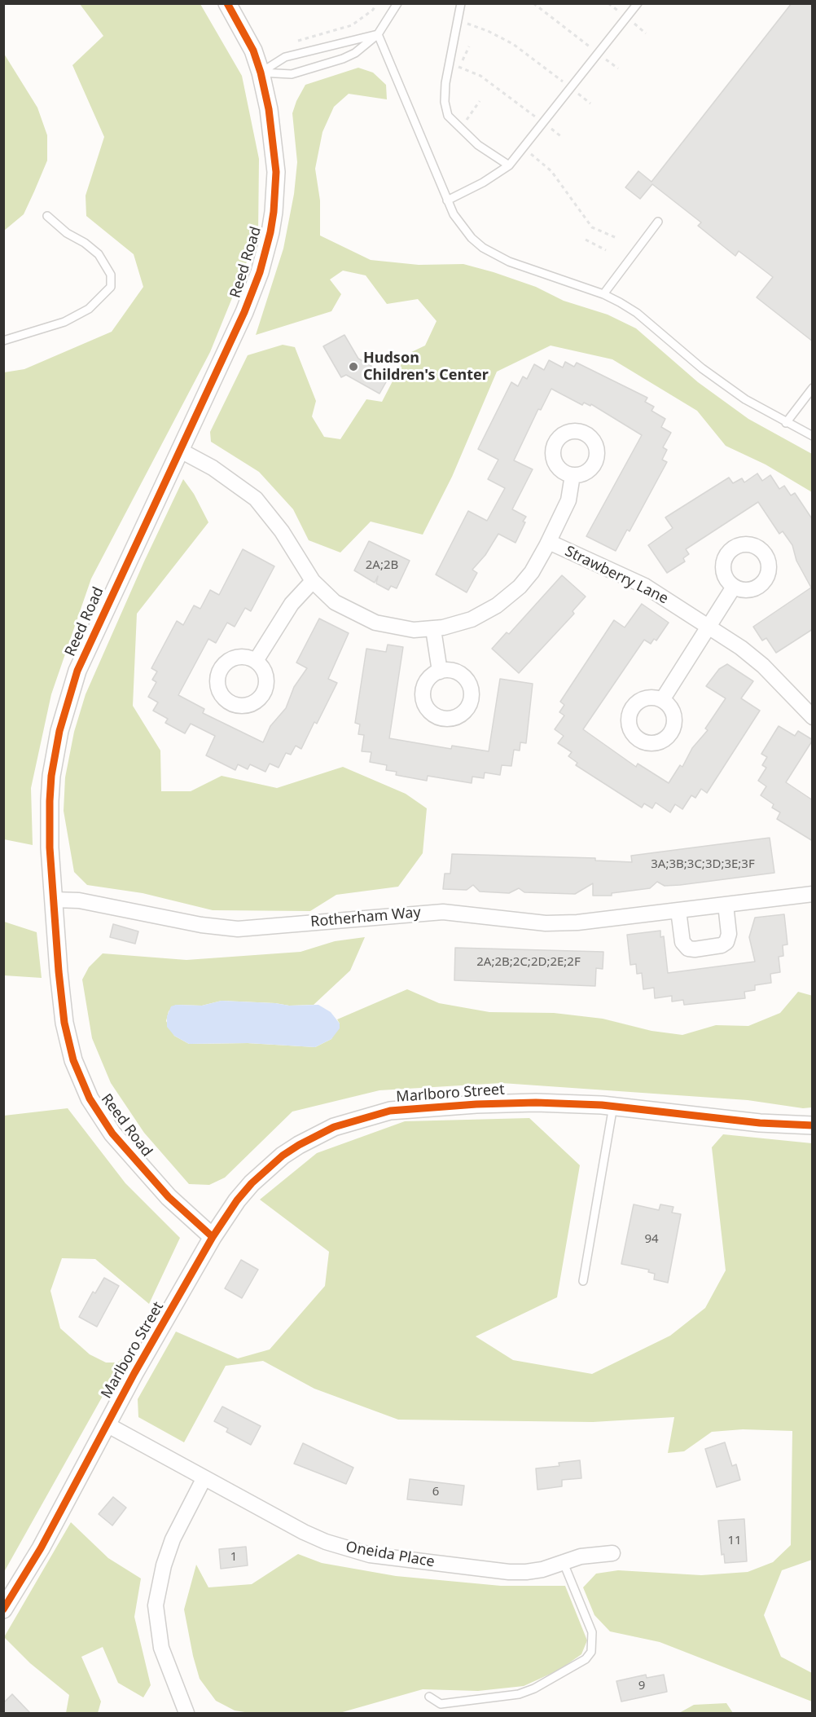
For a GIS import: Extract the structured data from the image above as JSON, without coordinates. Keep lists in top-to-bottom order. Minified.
{"streets":{"street":["Reed Road","Strawberry Lane","Rotherham Way","Marlboro Street","Oneida Place"]},"crossings":[["Reed Road","Rotherham Way"],["Reed Road","Marlboro Street"],["Marlboro Street","Oneida Place"]],"places":["Hudson Children's Center"],"house_numbers":["2A;2B","3A;3B;3C;3D;3E;3F","2A;2B;2C;2D;2E;2F","94","6","11","1","9"]}
